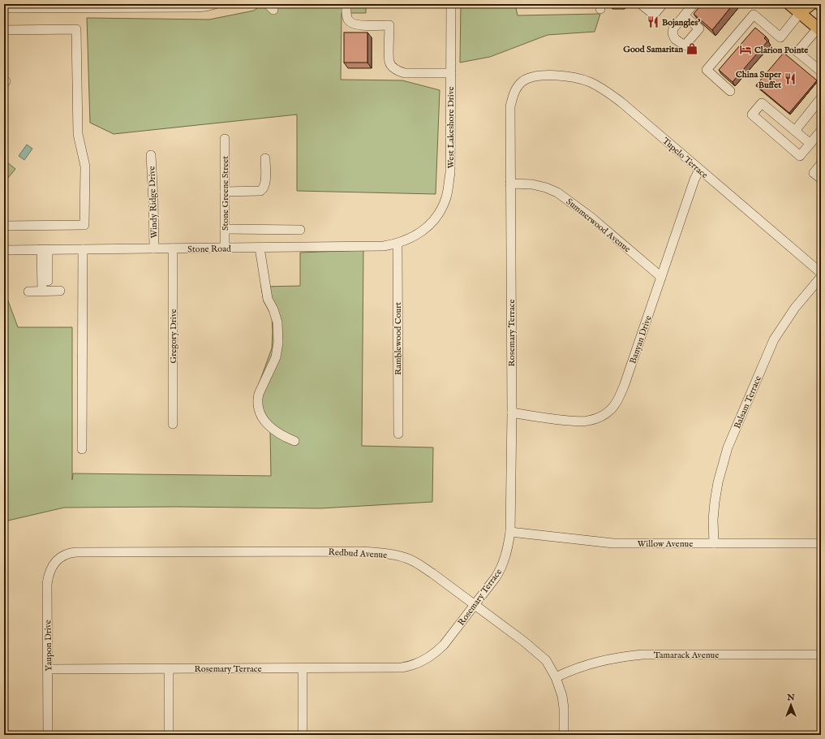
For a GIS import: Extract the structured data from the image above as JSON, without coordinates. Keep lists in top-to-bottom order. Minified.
{"streets":{"street":["West Lakeshore Drive","Tupelo Terrace","Stone Greene Street","Windy Ridge Drive","Summerwood Avenue","Stone Road","Rosemary Terrace","Gregory Drive","Ramblewood Court","Banyan Drive","Balsam Terrace","Willow Avenue","Redbud Avenue","Yaupon Drive","Tamarack Avenue"]},"crossings":[["West Lakeshore Drive","Stone Road"],["Tupelo Terrace","Rosemary Terrace"],["Tupelo Terrace","Banyan Drive"],["Stone Greene Street","Stone Road"],["Windy Ridge Drive","Stone Road"],["Summerwood Avenue","Rosemary Terrace"],["Summerwood Avenue","Banyan Drive"],["Stone Road","Gregory Drive"],["Stone Road","Ramblewood Court"],["Rosemary Terrace","Banyan Drive"],["Rosemary Terrace","Willow Avenue"],["Rosemary Terrace","Redbud Avenue"],["Rosemary Terrace","Yaupon Drive"],["Balsam Terrace","Willow Avenue"],["Redbud Avenue","Yaupon Drive"],["Redbud Avenue","Tamarack Avenue"]],"places":{"restaurant":["Bojangles'","China Super Buffet"],"shop":["Good Samaritan"],"hotel":["Clarion Pointe"]},"north":"top"}
